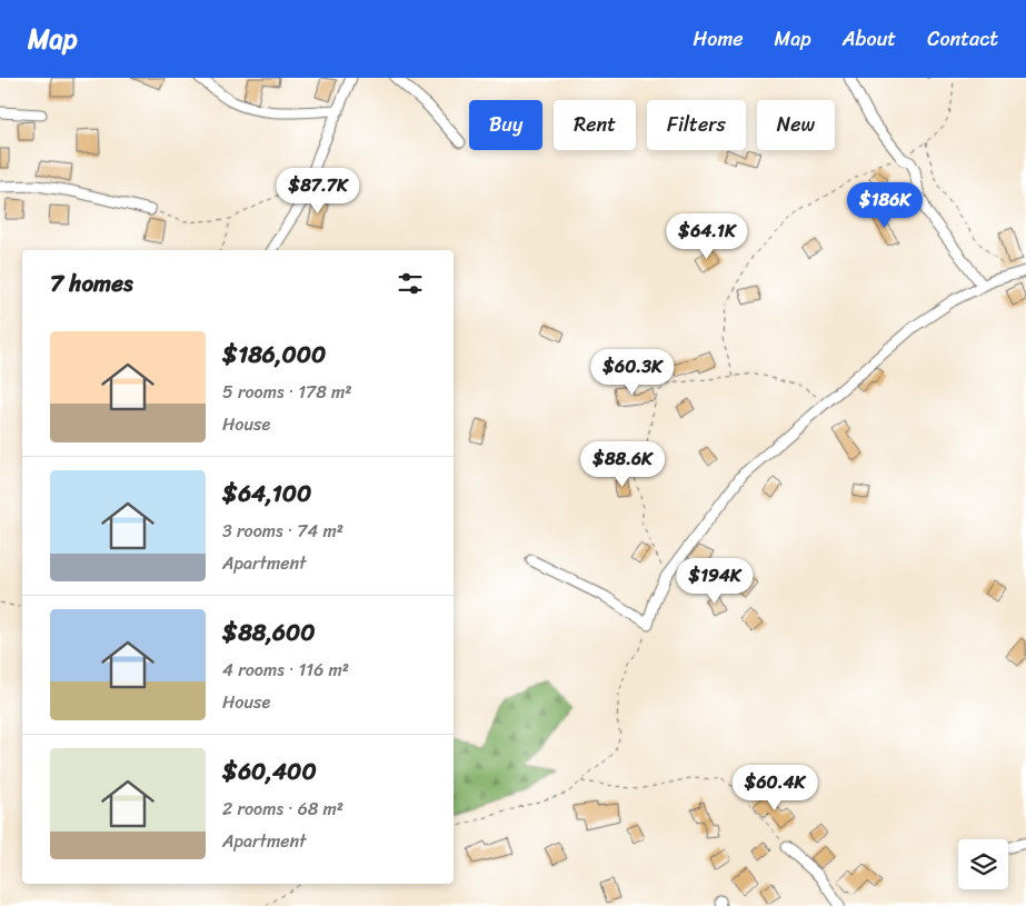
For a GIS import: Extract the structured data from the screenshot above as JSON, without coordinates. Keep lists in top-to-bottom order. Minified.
{"page":{"header":"Map","nav":["Home","Map","About","Contact"],"chip":["Buy","Rent","Filters","New"],"price":["$87.7K","$186K","$64.1K","$60.3K","$88.6K","$194K","$60.4K"],"heading":"7 homes","list":[{"name":"$186,000","note":"5 rooms · 178 m² · House"},{"name":"$64,100","note":"3 rooms · 74 m² · Apartment"},{"name":"$88,600","note":"4 rooms · 116 m² · House"},{"name":"$60,400","note":"2 rooms · 68 m² · Apartment"}]}}
